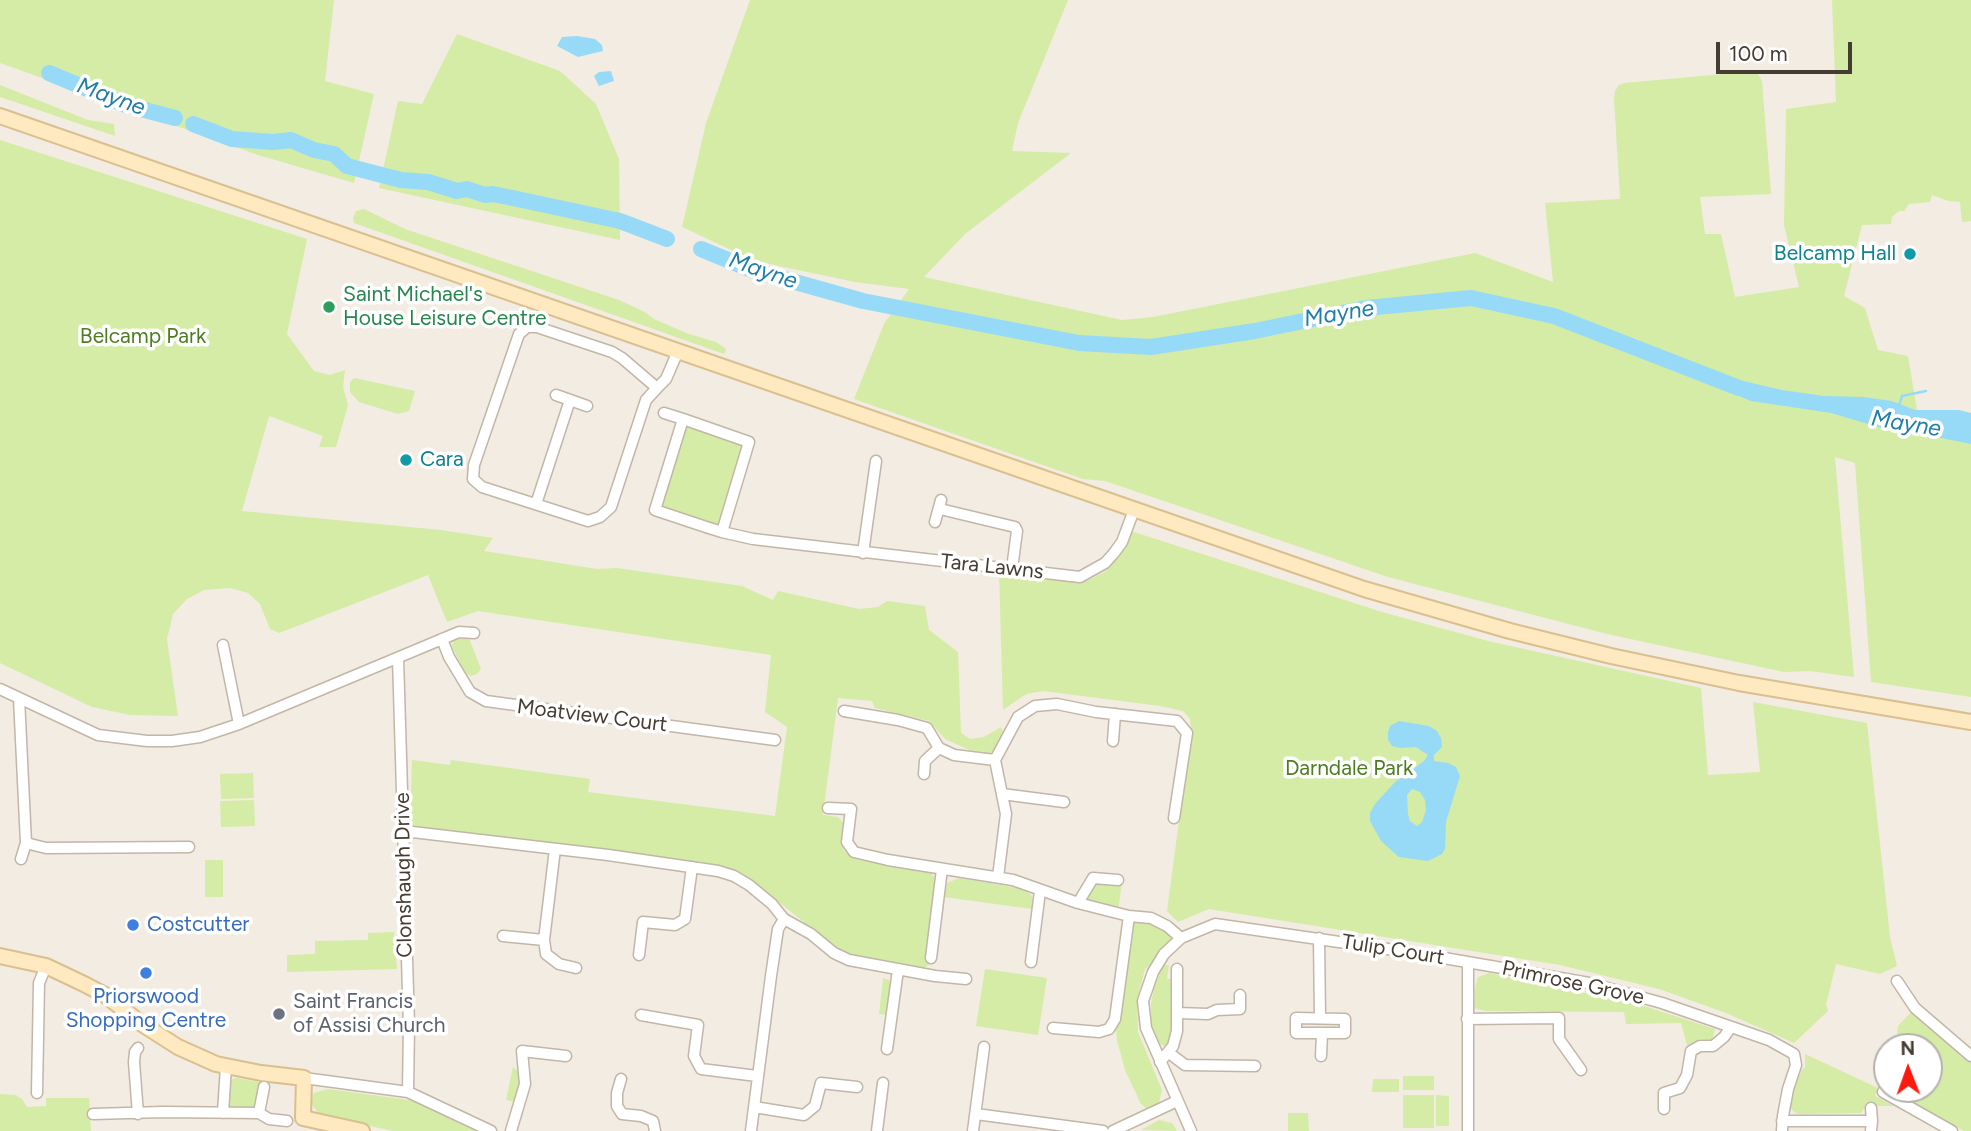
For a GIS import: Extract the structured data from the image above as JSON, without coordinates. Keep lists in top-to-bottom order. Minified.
{"streets":{"street":["Tara Lawns","Moatview Court","Clonshaugh Drive","Tulip Court","Primrose Grove"]},"crossings":[["Tulip Court","Primrose Grove"]],"water":["Mayne"],"parks":["Belcamp Park","Darndale Park"],"places":["Belcamp Hall","Saint Michael's House Leisure Centre","Cara","Costcutter","Priorswood Shopping Centre","Saint Francis of Assisi Church"],"scale_bar":"100 m","north":"top"}
